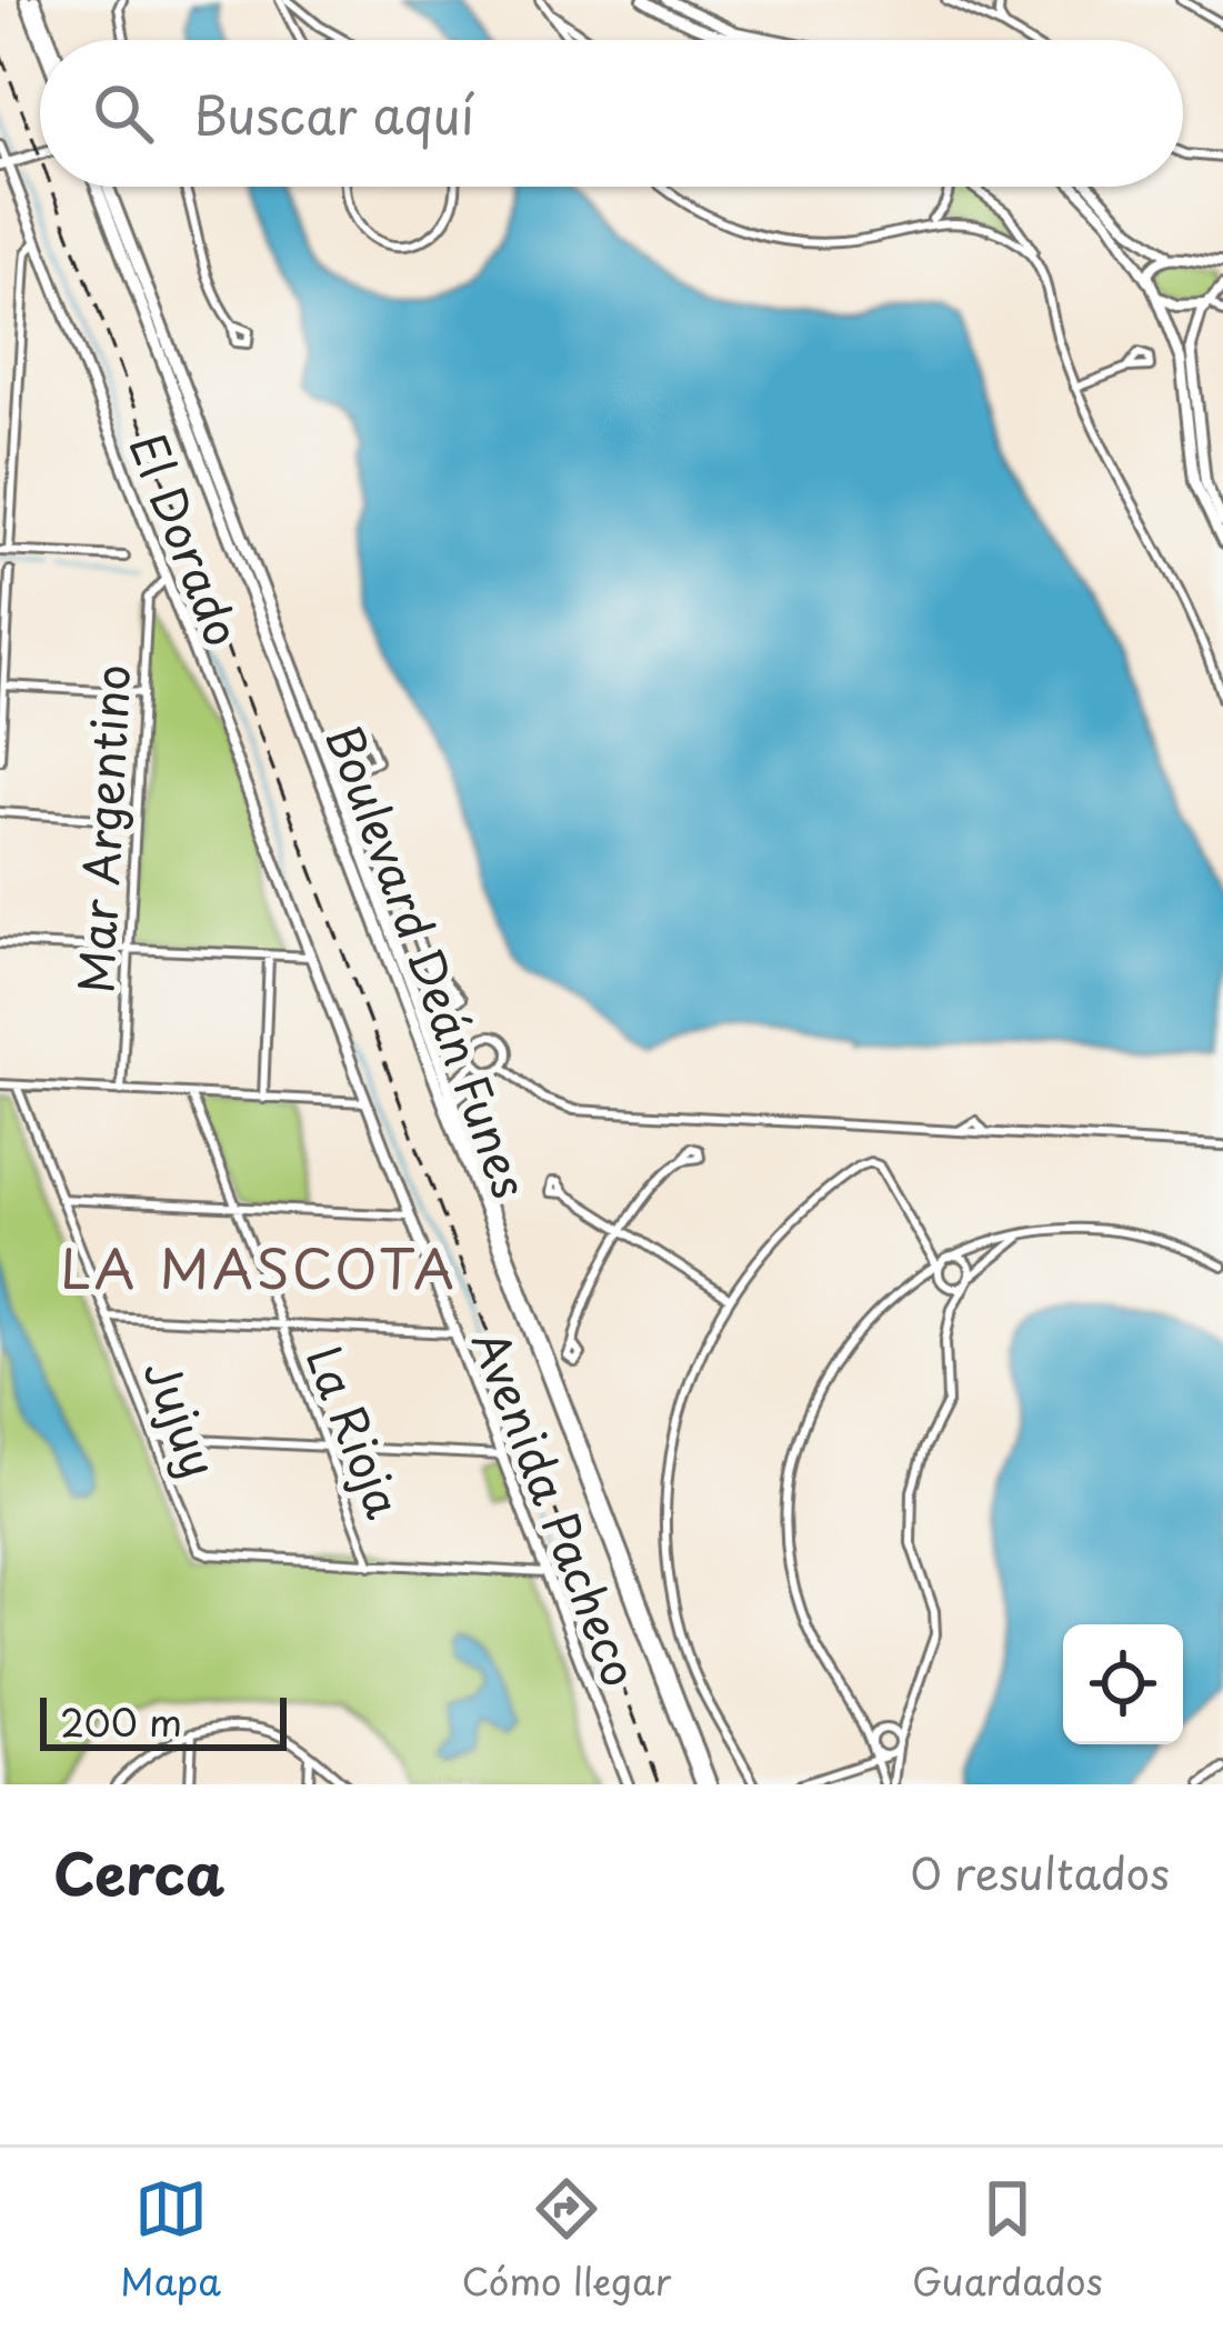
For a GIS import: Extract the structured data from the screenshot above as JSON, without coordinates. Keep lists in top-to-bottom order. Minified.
{"streets":{"main road":["Boulevard Deán Funes"],"street":["El Dorado","Mar Argentino","Jujuy","La Rioja","Avenida Pacheco"]},"crossings":[["El Dorado","Mar Argentino"],["El Dorado","Avenida Pacheco"],["Jujuy","La Rioja"]],"districts":["LA MASCOTA"],"scale_bar":"200 m","page":{"search":"Buscar aquí","scale":"200 m","heading":["Cerca","0 resultados"],"nav":["Mapa","Cómo llegar","Guardados"]}}
